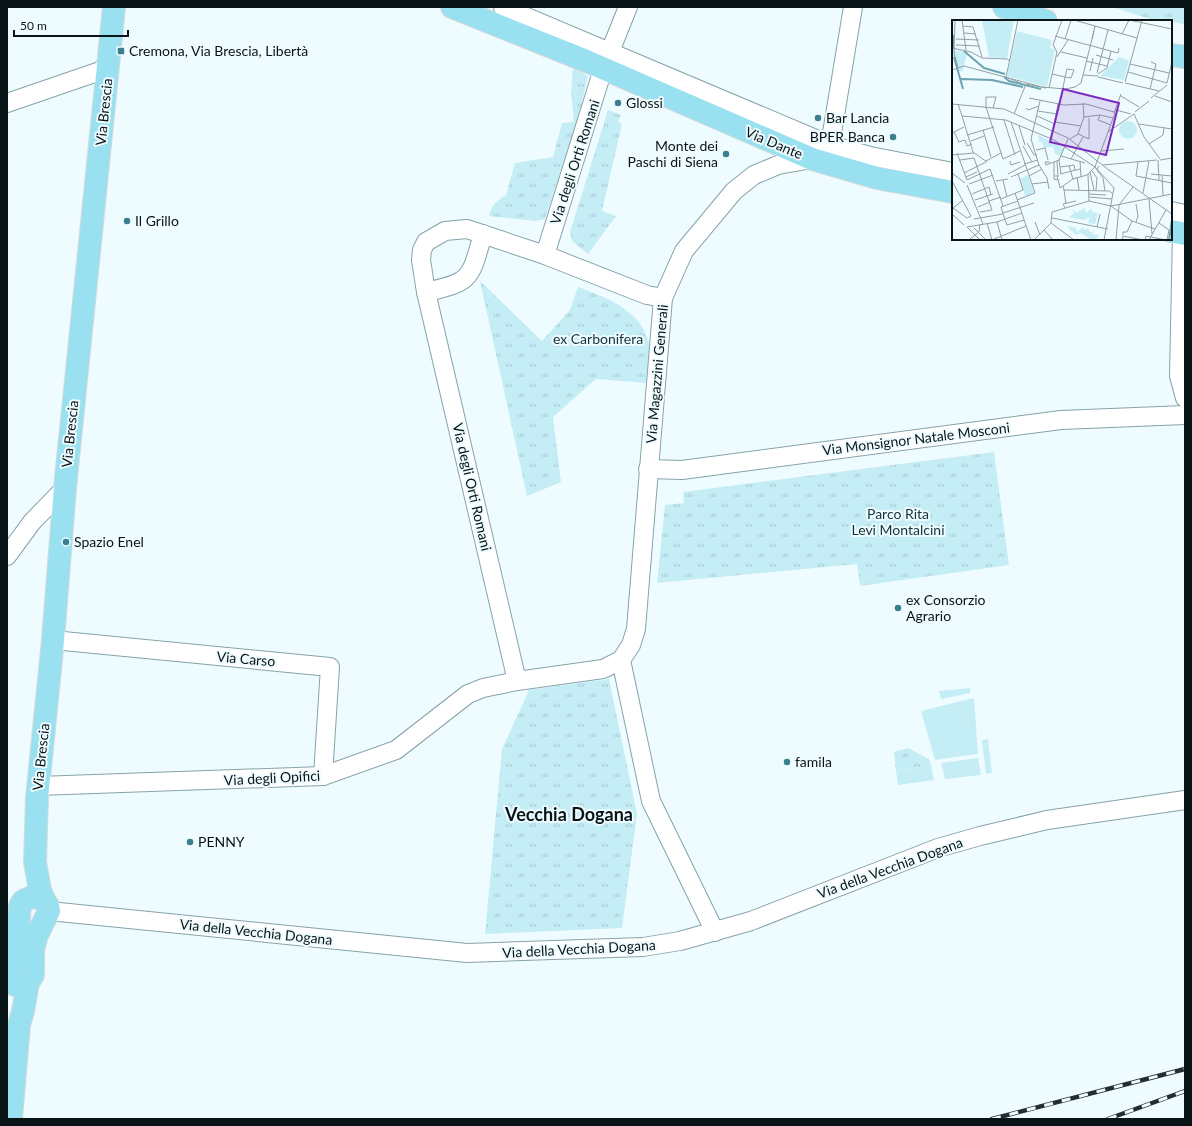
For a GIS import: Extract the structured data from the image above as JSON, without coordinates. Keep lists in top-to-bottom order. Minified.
{"streets":{"main road":["Via Brescia","Via Dante"],"street":["Via degli Orti Romani","Via Magazzini Generali","Via Monsignor Natale Mosconi","Via Carso","Via degli Opifici","Via della Vecchia Dogana"]},"crossings":[["Via Brescia","Via Carso"],["Via Brescia","Via degli Opifici"],["Via Brescia","Via della Vecchia Dogana"],["Via Dante","Via degli Orti Romani"],["Via Dante","Via Magazzini Generali"],["Via degli Orti Romani","Via Magazzini Generali"],["Via degli Orti Romani","Via degli Opifici"],["Via Magazzini Generali","Via Monsignor Natale Mosconi"],["Via Magazzini Generali","Via degli Opifici"],["Via Carso","Via degli Opifici"]],"districts":["Vecchia Dogana"],"parks":["ex Carbonifera","Parco Rita Levi Montalcini"],"places":{"transit":["Cremona, Via Brescia, Libertà"],"other":["Glossi","Bar Lancia","BPER Banca","Monte dei Paschi di Siena","Il Grillo","Spazio Enel","ex Consorzio Agrario","famila","PENNY"]},"scale_bar":"50 m"}
